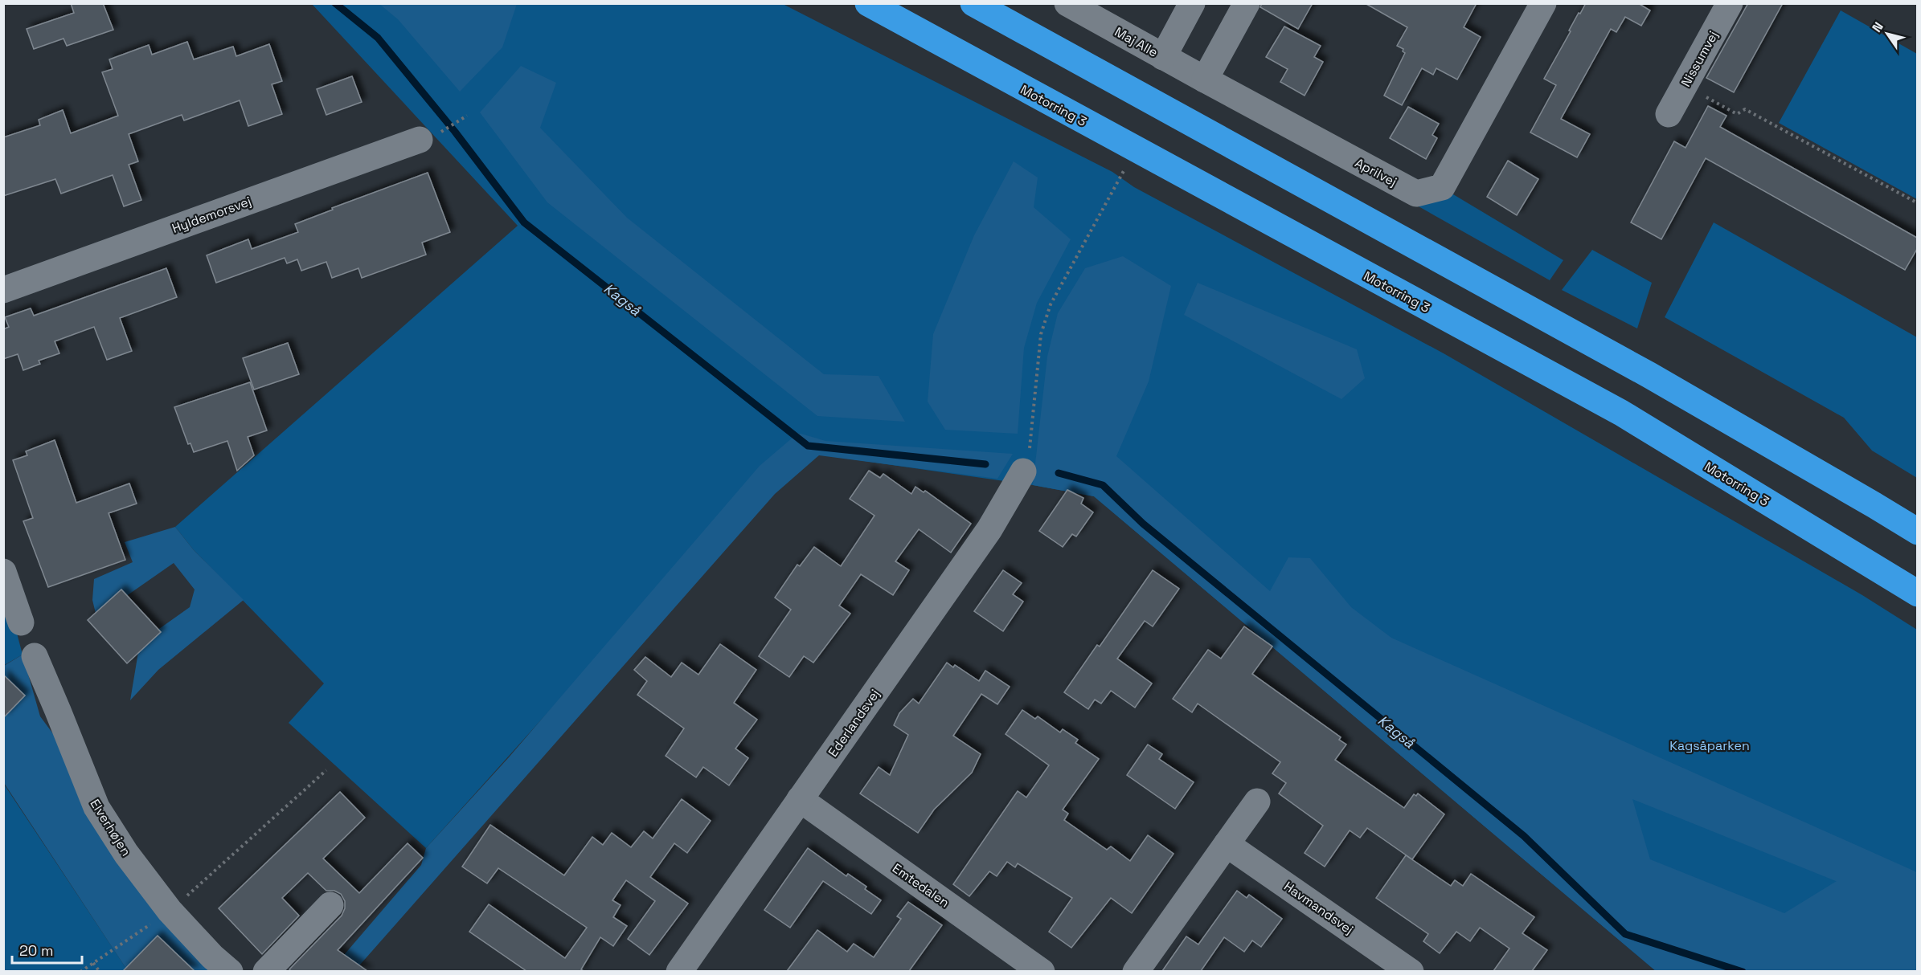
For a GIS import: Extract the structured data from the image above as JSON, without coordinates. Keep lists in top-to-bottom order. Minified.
{"streets":{"highway":["Motorring 3"],"street":["Maj Alle","Nissumvej","Aprilvej","Hyldemorsvej","Ederlandsvej","Elverhøjen","Emtedalen","Havmandsvej"]},"crossings":[["Maj Alle","Aprilvej"],["Ederlandsvej","Emtedalen"]],"water":["Kagså"],"parks":["Kagsåparken"],"scale_bar":"20 m","north":"top left"}
